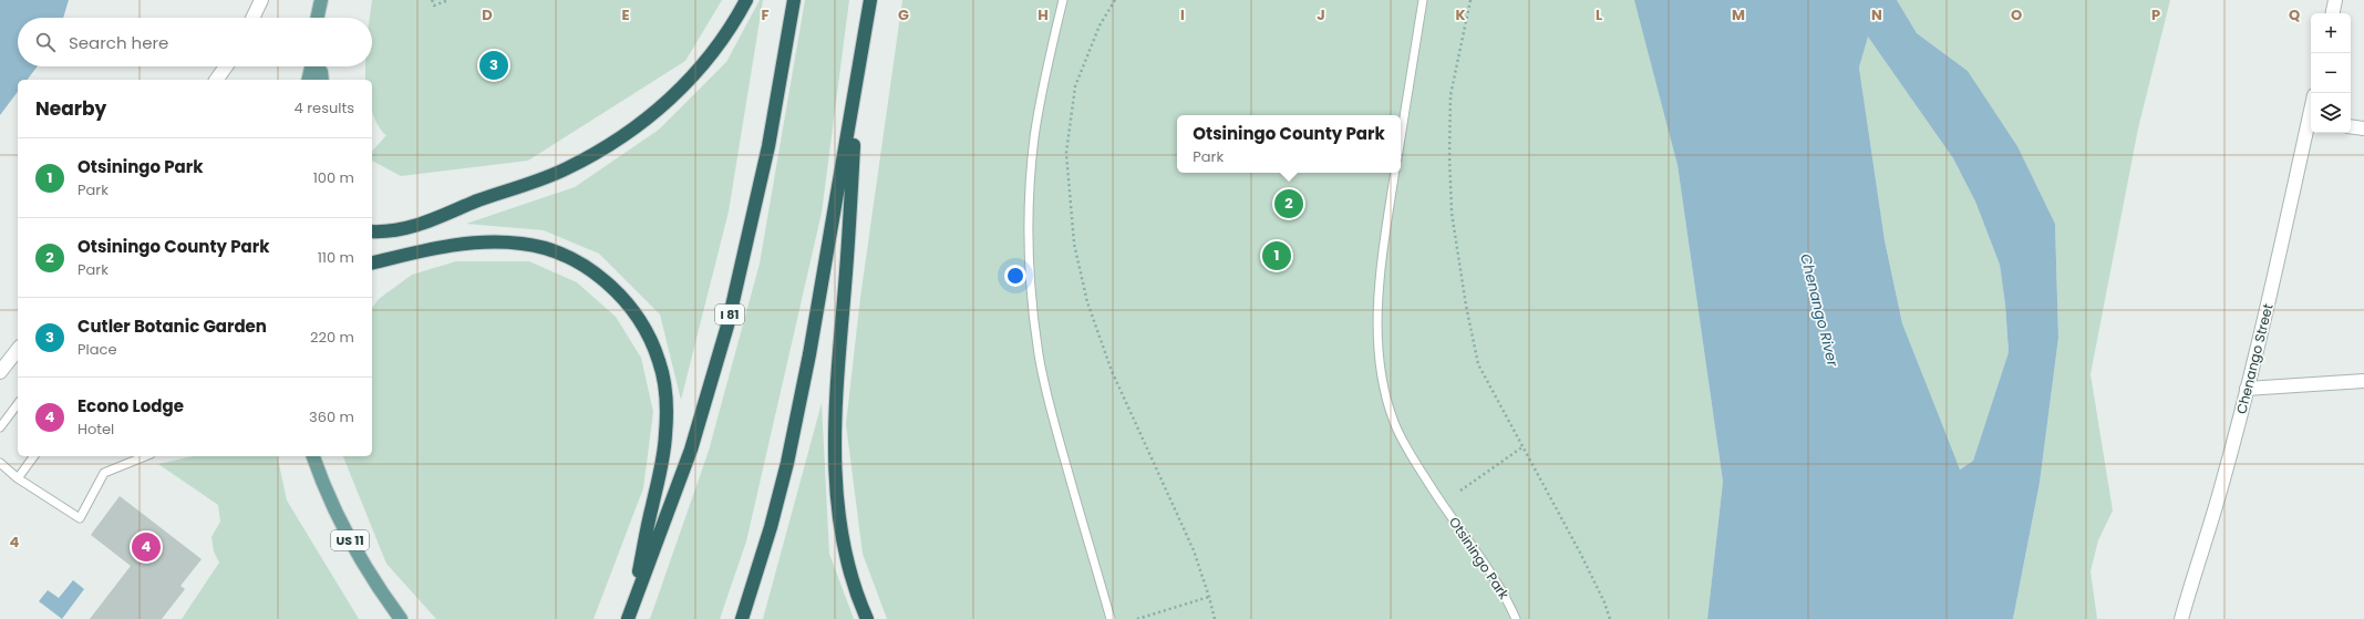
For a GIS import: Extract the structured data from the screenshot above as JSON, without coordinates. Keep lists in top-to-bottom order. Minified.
{"streets":{"highway":["I 81"],"main road":["US 11"],"street":["Chenango Street"],"lane":["Otsiningo Park"]},"water":["Chenango River"],"page":{"map_buttons":["+","−"],"search":"Search here","pins":["3","2","1","4"],"heading":["Nearby","4 results"],"popup":["Otsiningo County Park","Park"],"list":[{"mark":"1","name":"Otsiningo Park","note":"Park","value":"100 m"},{"mark":"2","name":"Otsiningo County Park","note":"Park","value":"110 m"},{"mark":"3","name":"Cutler Botanic Garden","note":"Place","value":"220 m"},{"mark":"4","name":"Econo Lodge","note":"Hotel","value":"360 m"}]},"grid":{"columns":["D","E","F","G","H","I","J","K","L","M","N","O","P","Q"],"rows":["4"]}}
